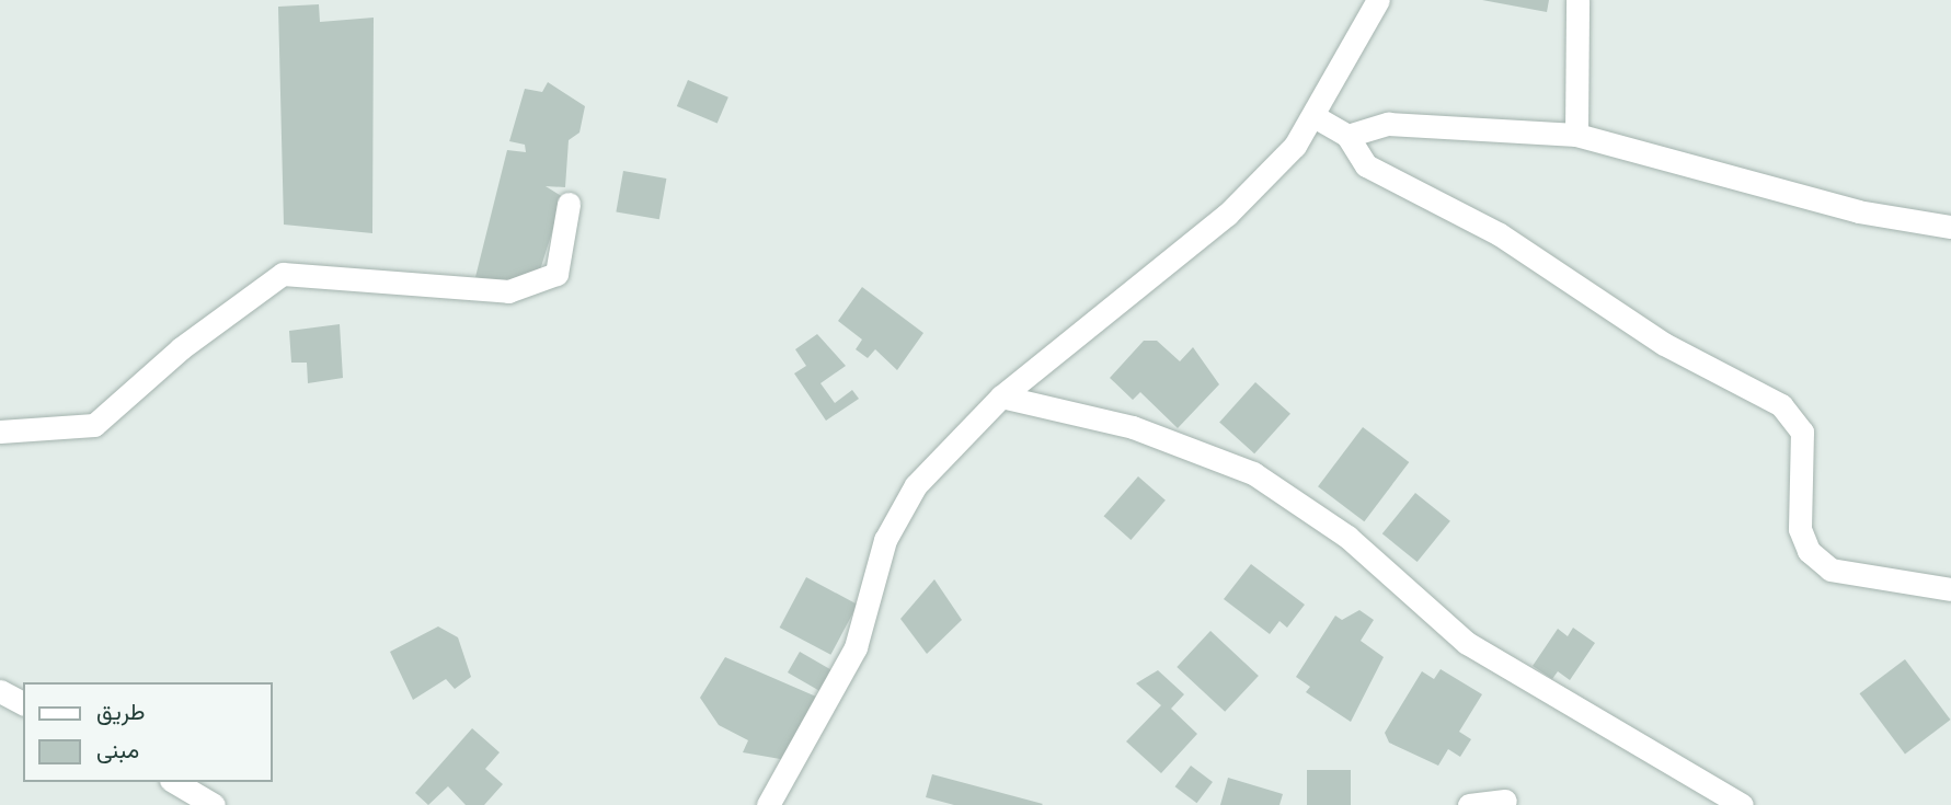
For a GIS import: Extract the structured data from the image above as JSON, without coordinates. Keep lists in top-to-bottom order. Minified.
{"legend":["طريق","مبنى"]}
